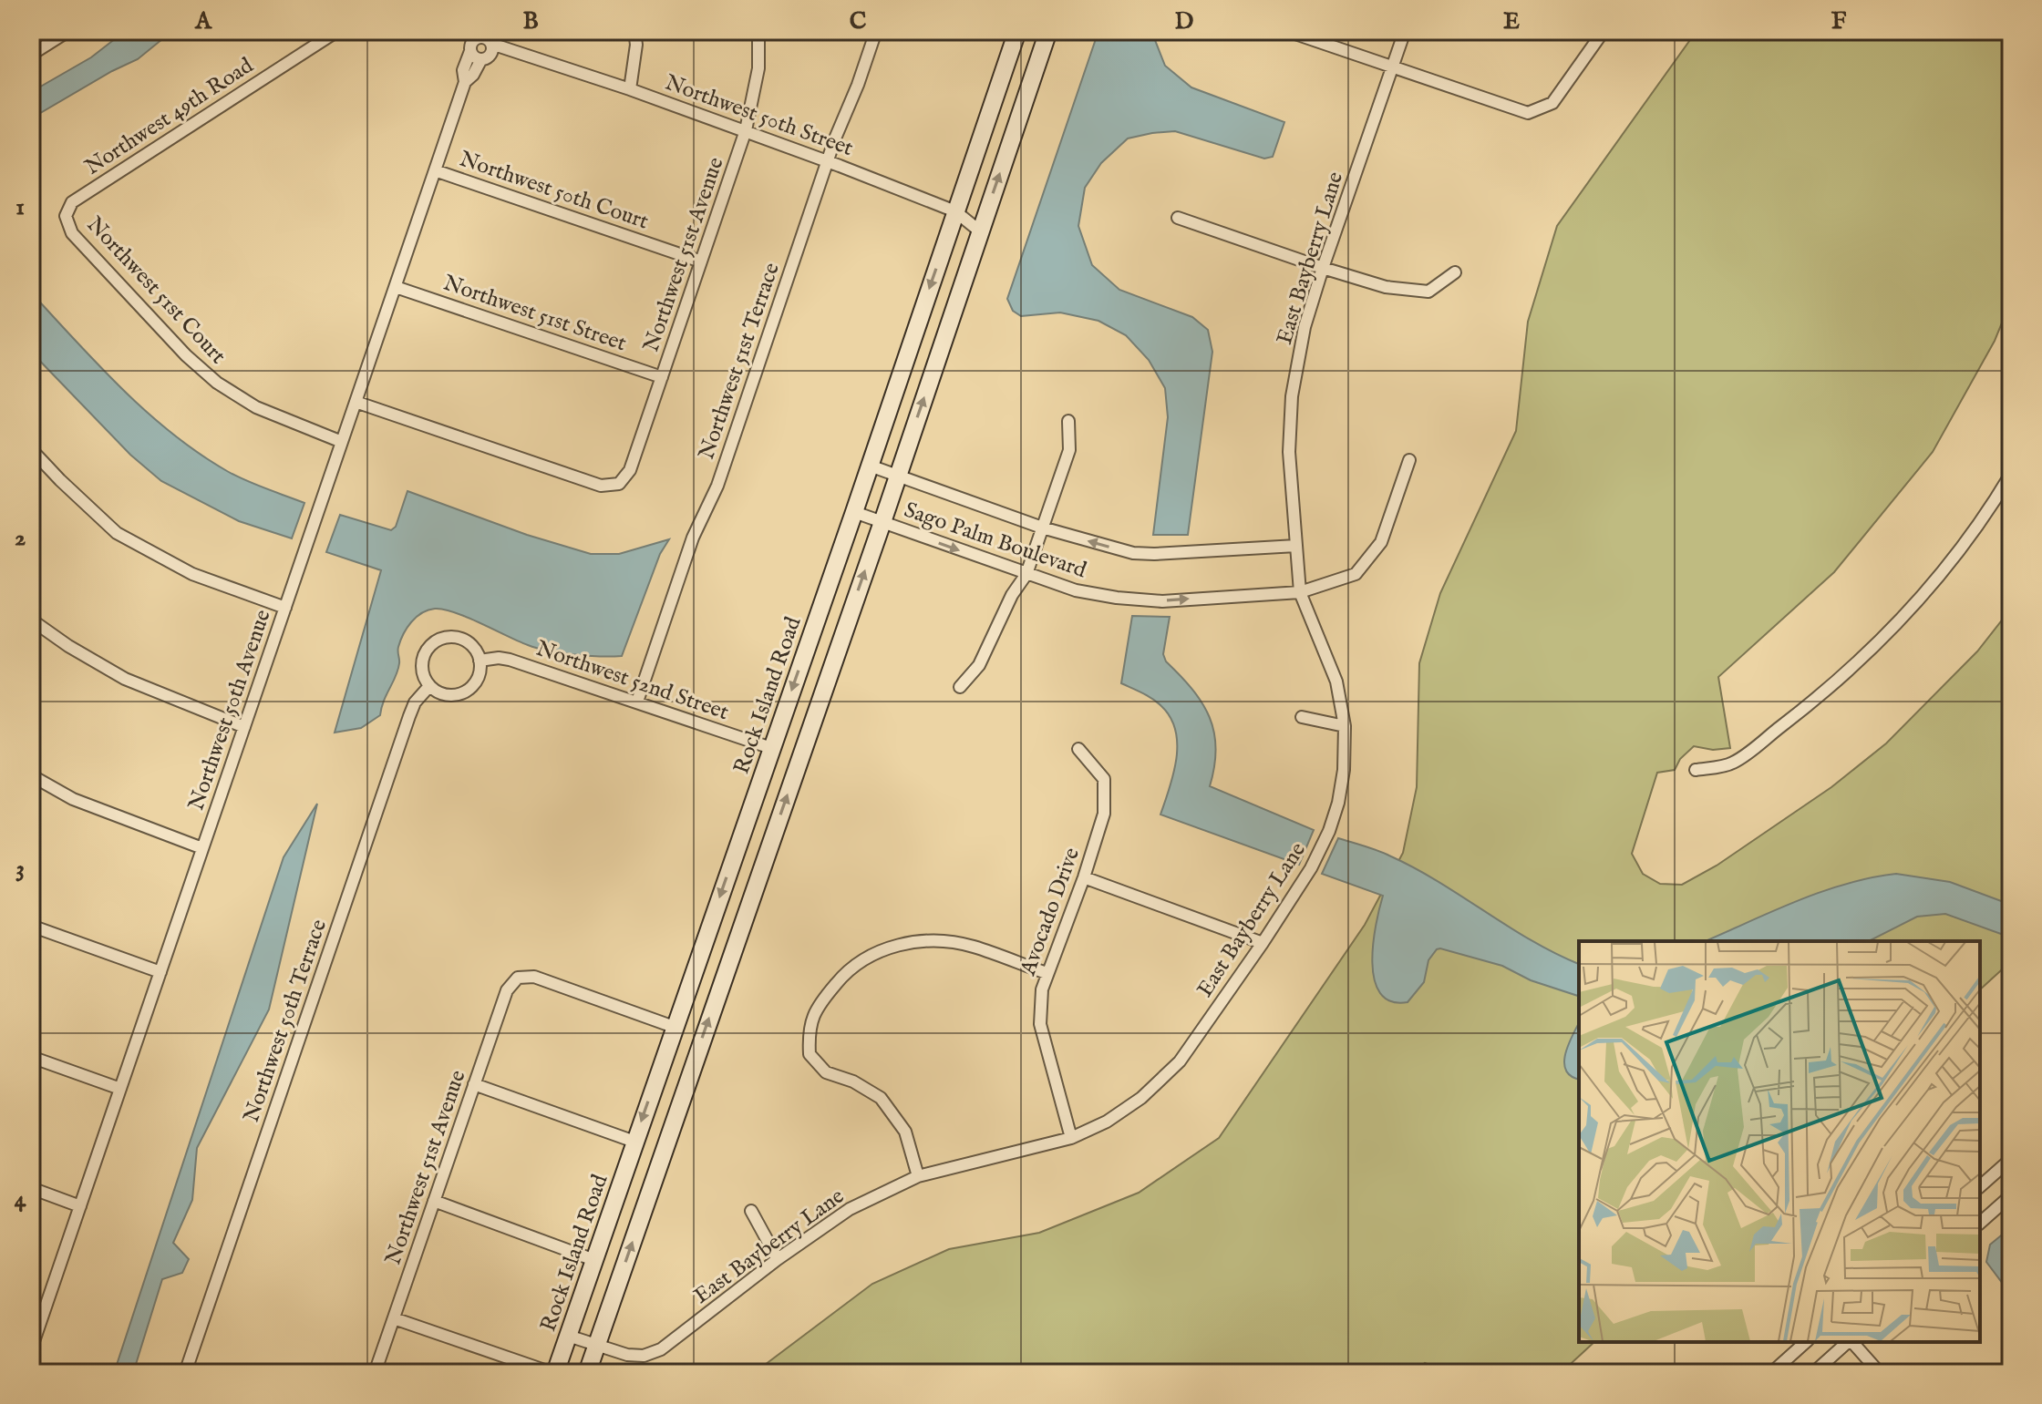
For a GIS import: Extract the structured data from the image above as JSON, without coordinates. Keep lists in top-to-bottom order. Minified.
{"streets":{"main road":["Rock Island Road"],"street":["Northwest 50th Street","Northwest 49th Road","Northwest 50th Court","Northwest 51st Avenue","East Bayberry Lane","Northwest 51st Court","Northwest 51st Street","Northwest 51st Terrace","Sago Palm Boulevard","Northwest 52nd Street","Northwest 50th Avenue","Avocado Drive","Northwest 50th Terrace"]},"crossings":[["Northwest 50th Street","Northwest 51st Avenue"],["Northwest 50th Street","Northwest 51st Terrace"],["Northwest 50th Street","Rock Island Road"],["Northwest 50th Street","Northwest 50th Avenue"],["Northwest 49th Road","Northwest 51st Court"],["Northwest 50th Court","Northwest 51st Avenue"],["Northwest 50th Court","Northwest 50th Avenue"],["Northwest 51st Avenue","Northwest 51st Street"],["Northwest 51st Avenue","Rock Island Road"],["Northwest 51st Avenue","Northwest 50th Avenue"],["East Bayberry Lane","Sago Palm Boulevard"],["East Bayberry Lane","Rock Island Road"],["East Bayberry Lane","Avocado Drive"],["Northwest 51st Court","Northwest 50th Avenue"],["Northwest 51st Street","Northwest 50th Avenue"],["Northwest 51st Terrace","Northwest 52nd Street"],["Sago Palm Boulevard","Rock Island Road"],["Northwest 52nd Street","Rock Island Road"],["Northwest 52nd Street","Northwest 50th Terrace"]],"grid":{"columns":["A","B","C","D","E","F"],"rows":["1","2","3","4"]}}
